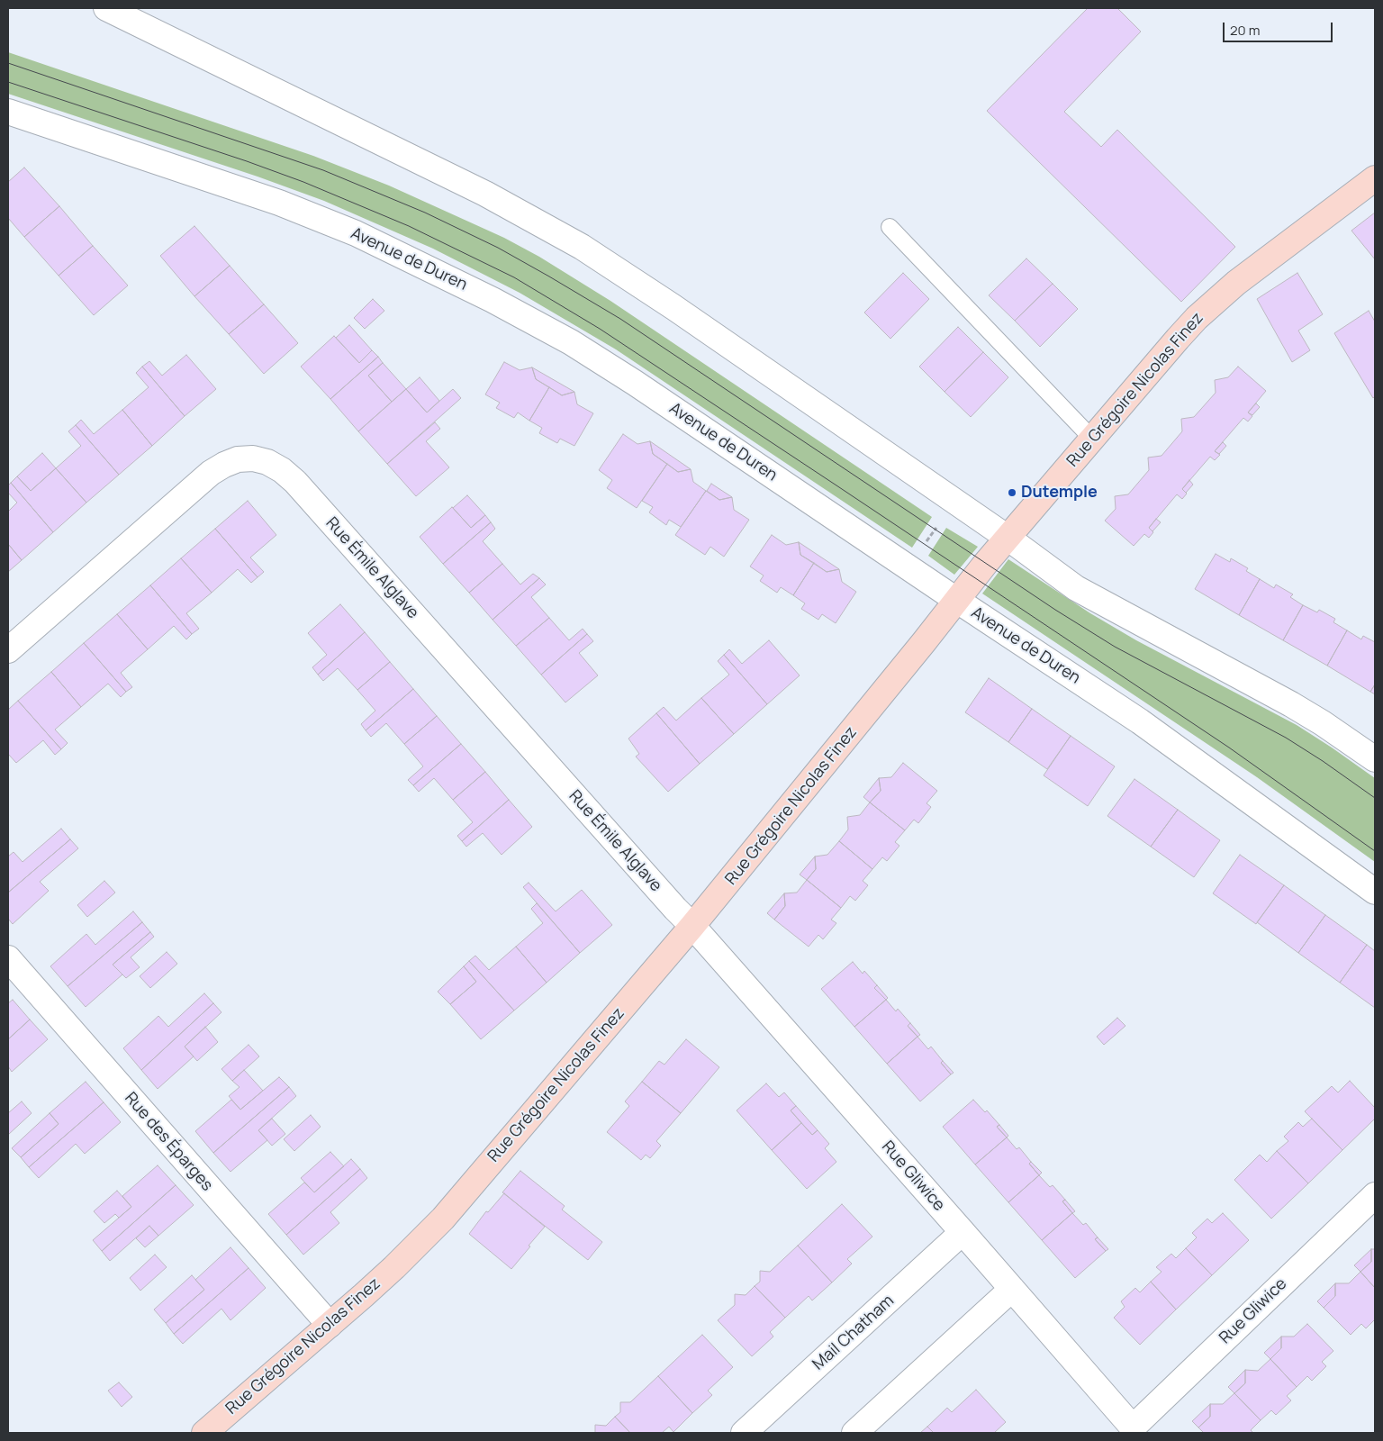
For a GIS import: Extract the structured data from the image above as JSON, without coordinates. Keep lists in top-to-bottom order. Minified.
{"streets":{"main road":["Rue Grégoire Nicolas Finez"],"street":["Avenue de Duren","Rue Émile Alglave","Rue des Éparges","Rue Gliwice","Mail Chatham"]},"crossings":[["Avenue de Duren","Rue Grégoire Nicolas Finez"],["Rue Grégoire Nicolas Finez","Rue Émile Alglave"],["Rue Grégoire Nicolas Finez","Rue des Éparges"],["Rue Grégoire Nicolas Finez","Rue Gliwice"],["Rue Émile Alglave","Rue Gliwice"],["Rue Gliwice","Mail Chatham"]],"places":["Dutemple"],"scale_bar":"20 m"}
